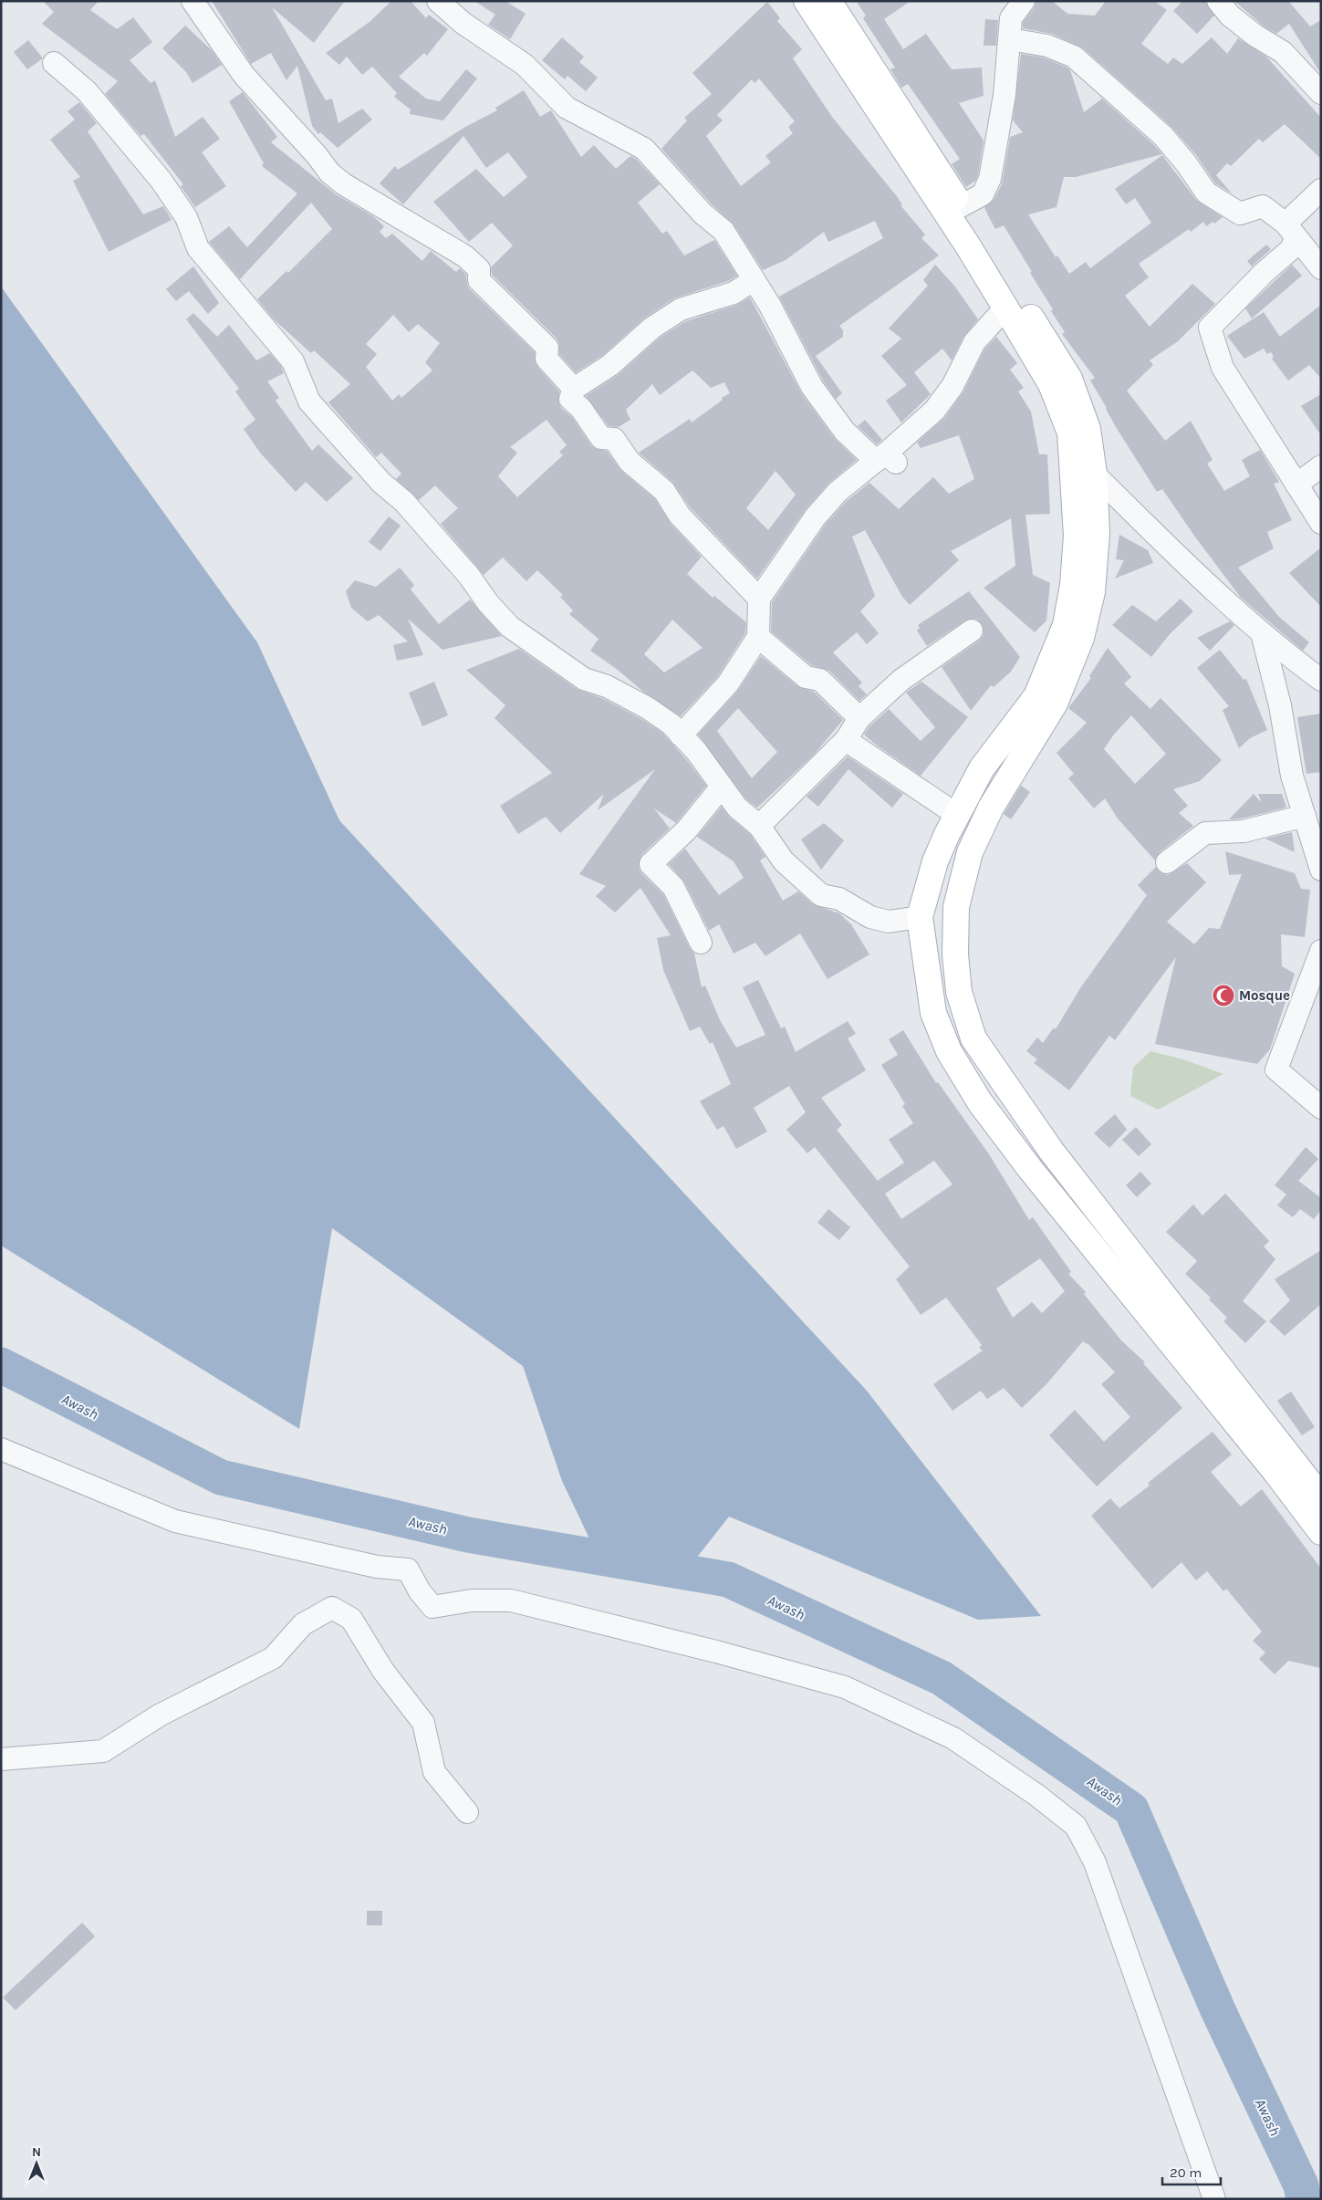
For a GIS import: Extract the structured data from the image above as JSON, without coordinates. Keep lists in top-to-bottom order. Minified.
{"water":["Awash"],"places":{"mosque":["Mosque"]},"scale_bar":"20 m","north":"top"}
